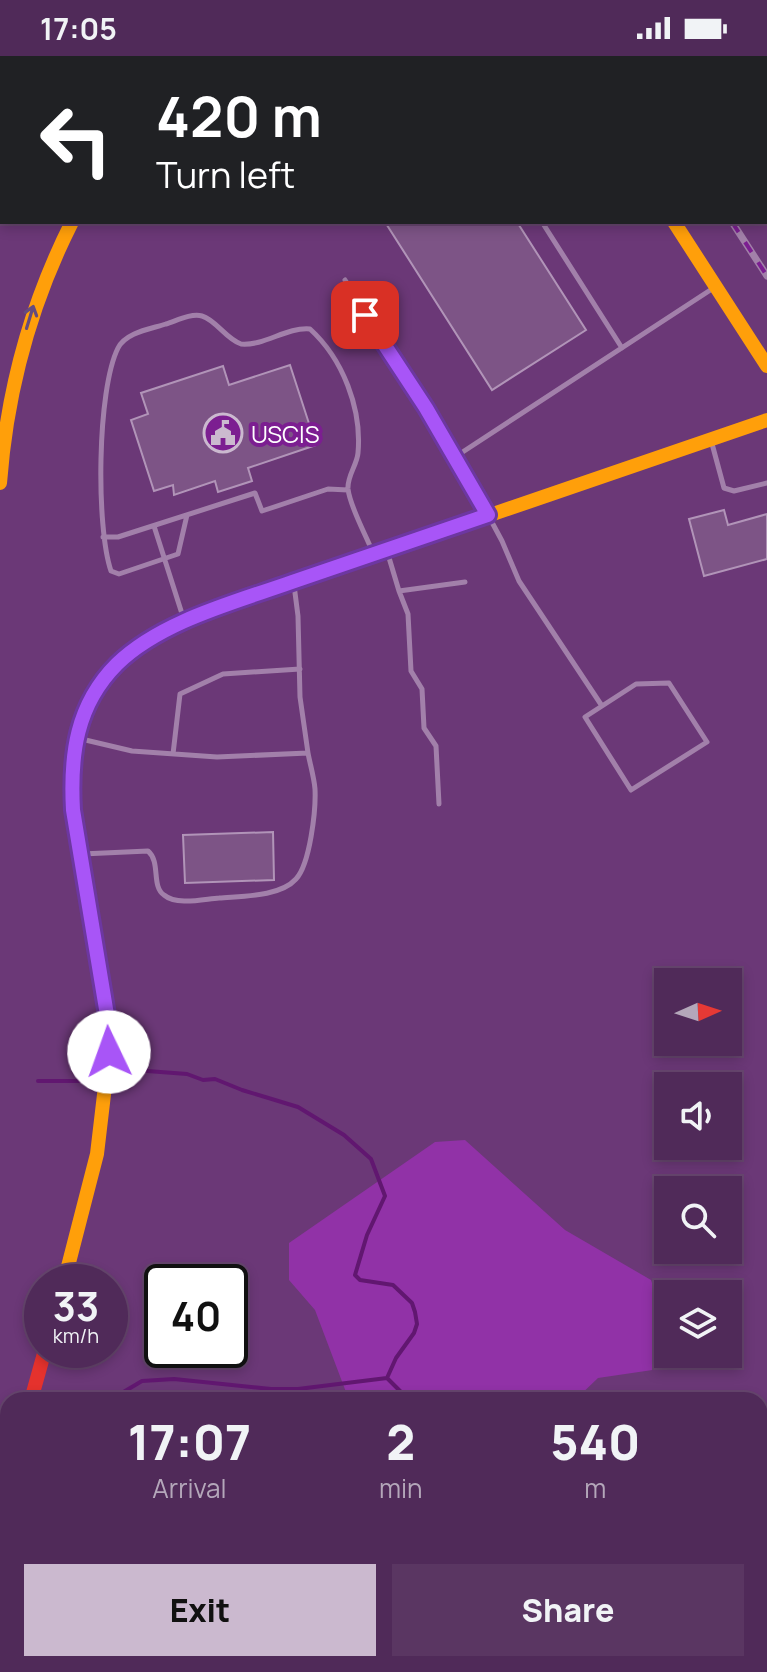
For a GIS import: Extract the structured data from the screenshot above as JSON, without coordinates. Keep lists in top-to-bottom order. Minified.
{"places":{"public building":["USCIS"]},"north":"right","page":{"status":"17:05","turn":["420 m","Turn left"],"speed":"33 km/h","limit":"40","eta":["17:07","Arrival","2","min","540","m"],"buttons":["Exit","Share"]}}
